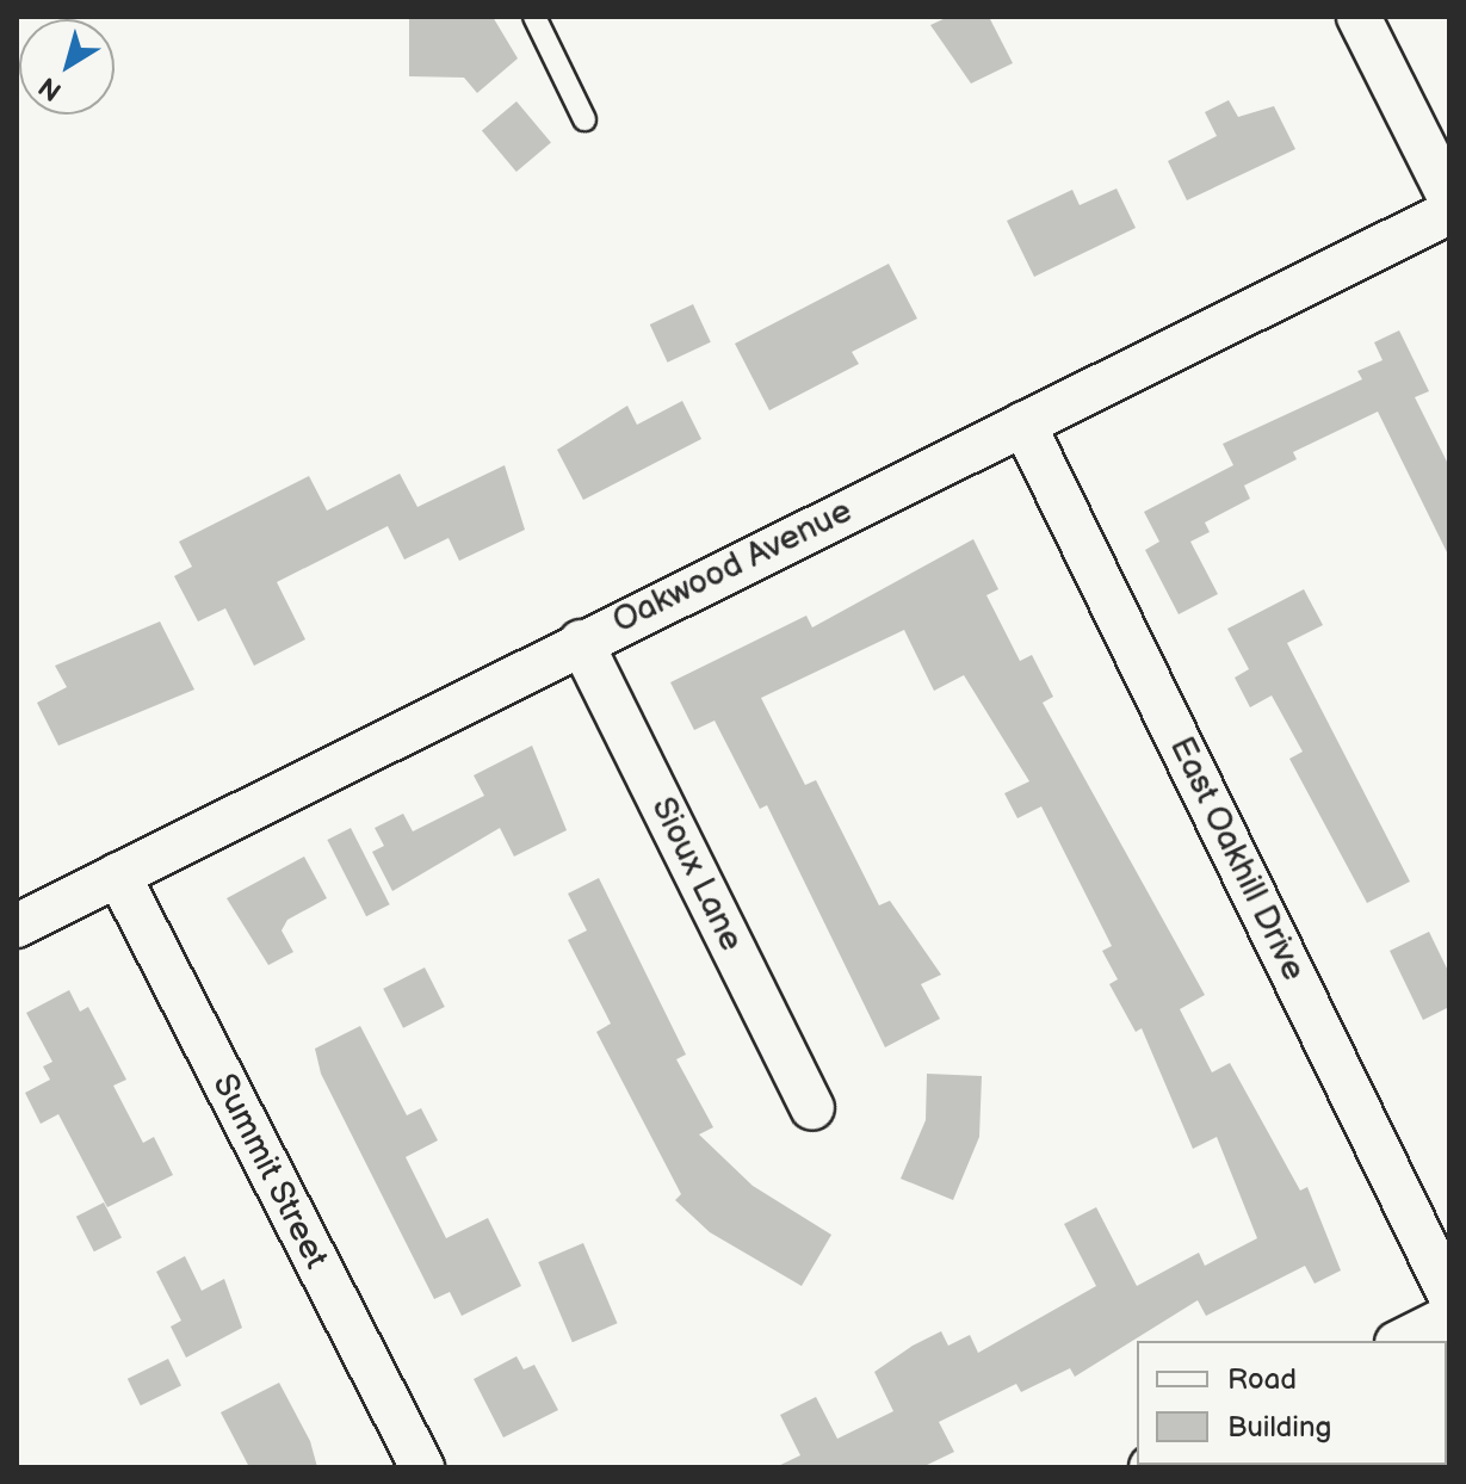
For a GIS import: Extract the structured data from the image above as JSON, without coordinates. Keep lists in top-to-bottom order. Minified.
{"streets":{"street":["Oakwood Avenue","East Oakhill Drive","Sioux Lane","Summit Street"]},"crossings":[["Oakwood Avenue","East Oakhill Drive"],["Oakwood Avenue","Sioux Lane"],["Oakwood Avenue","Summit Street"]],"legend":["Road","Building"],"north":"bottom left"}
